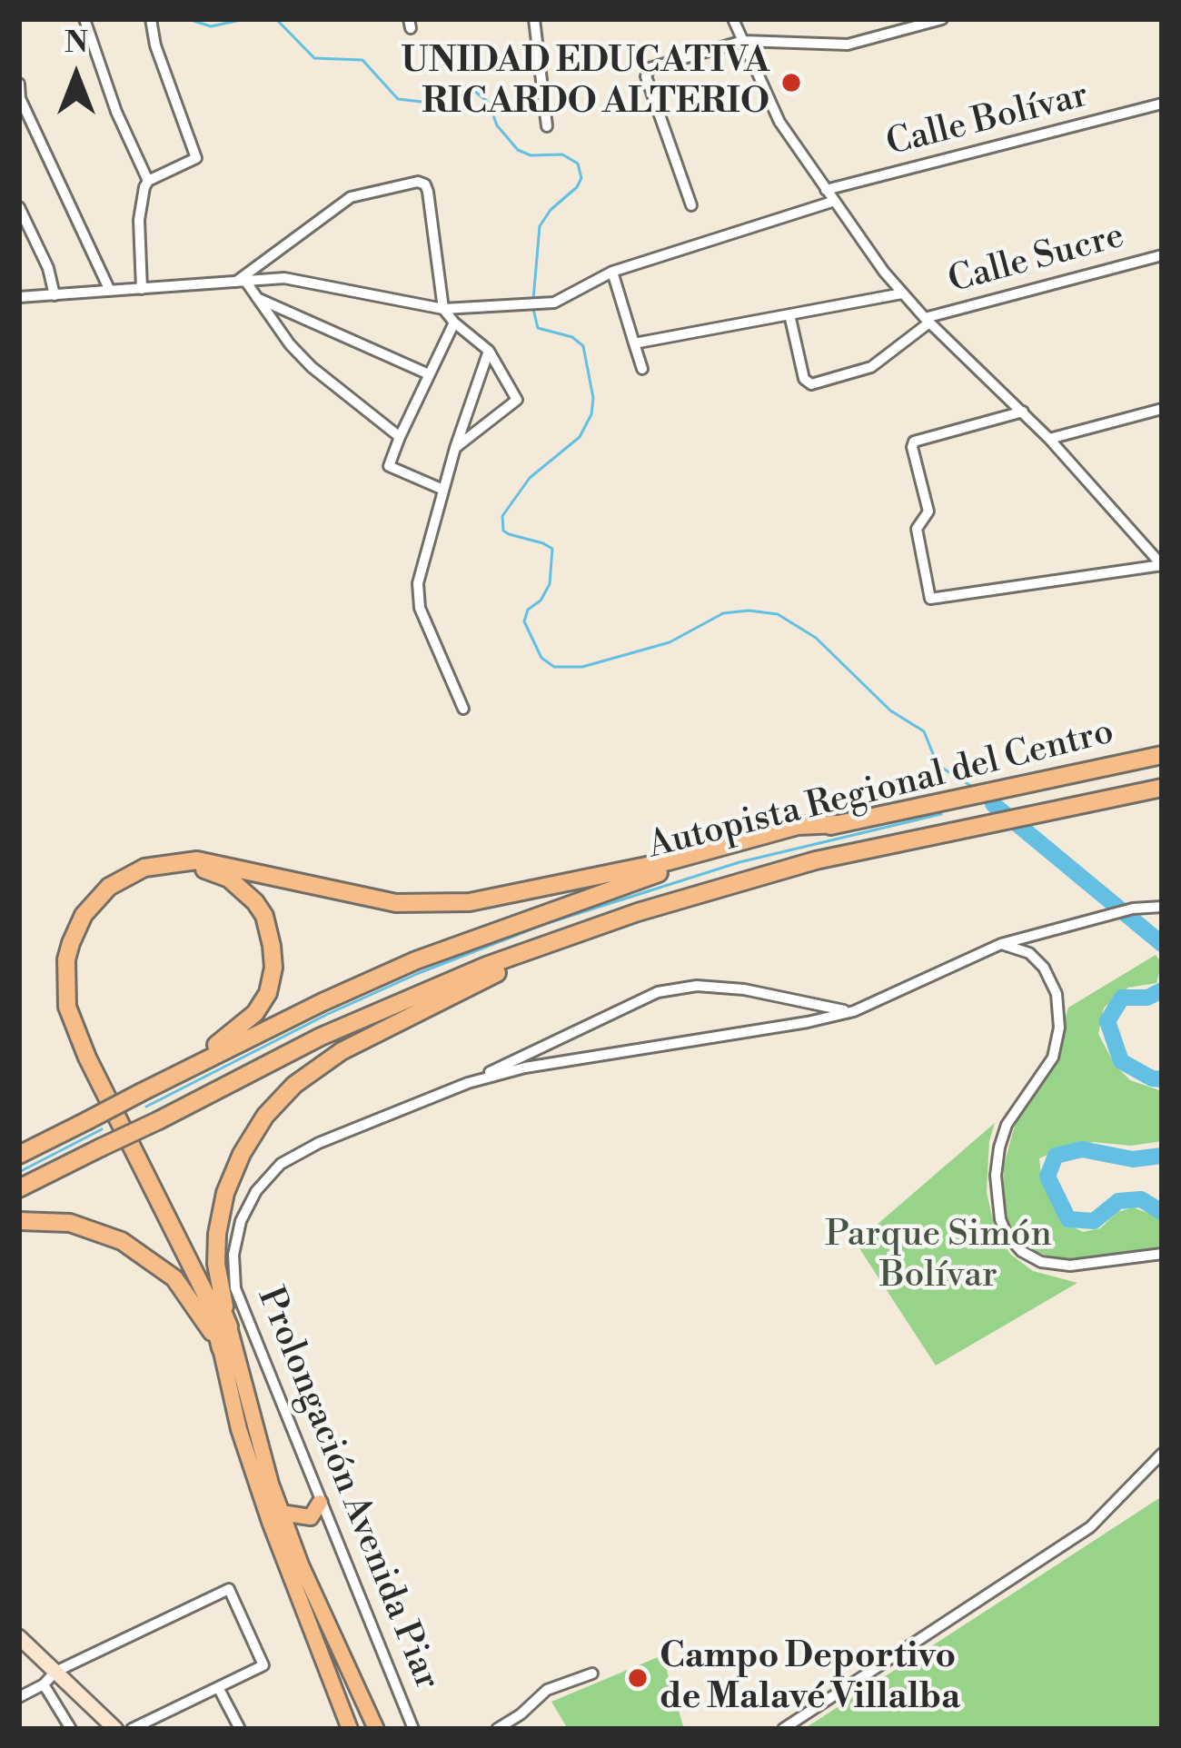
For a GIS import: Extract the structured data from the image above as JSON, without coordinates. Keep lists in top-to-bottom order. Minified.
{"streets":{"highway":["Autopista Regional del Centro"],"street":["Calle Bolívar","Calle Sucre","Prolongación Avenida Piar"]},"parks":["Parque Simón Bolívar"],"places":["UNIDAD EDUCATIVA RICARDO ALTERIO","Campo Deportivo de Malavé Villalba"],"north":"top"}
